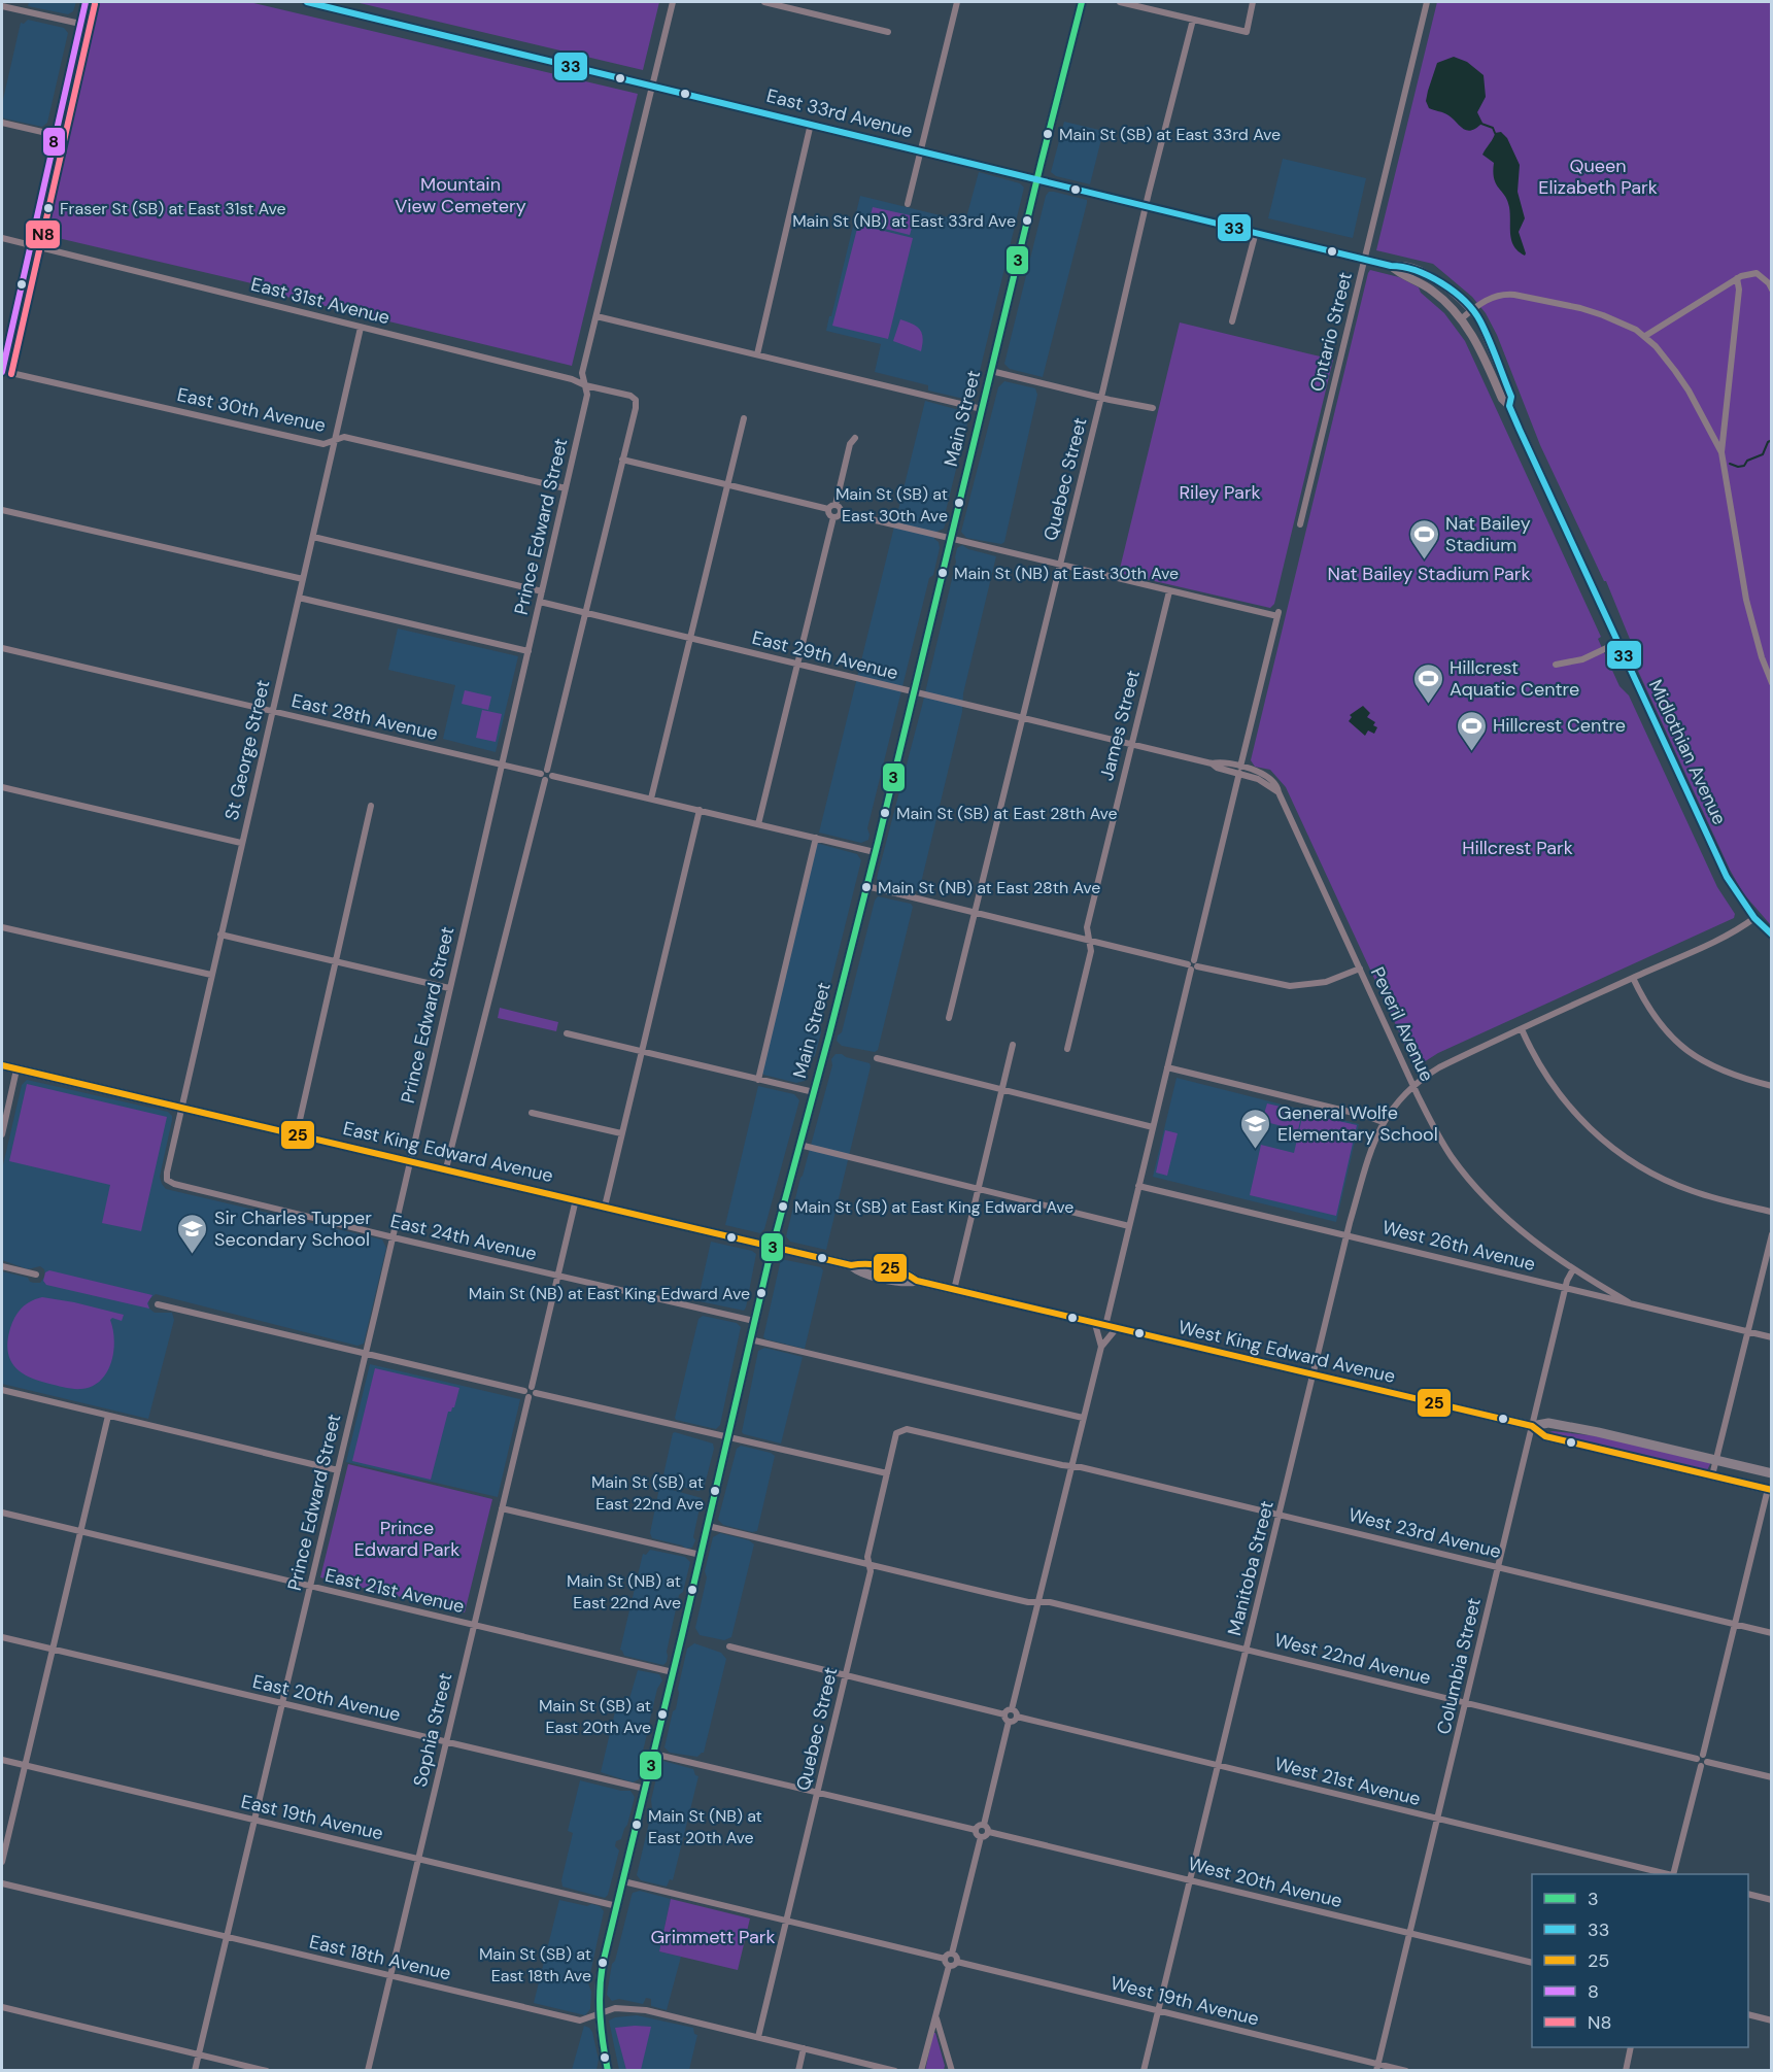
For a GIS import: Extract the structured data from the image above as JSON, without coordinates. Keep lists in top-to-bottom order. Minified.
{"streets":{"main road":["Main Street","East King Edward Avenue","West King Edward Avenue"],"street":["East 33rd Avenue","East 31st Avenue","Ontario Street","East 30th Avenue","Quebec Street","Prince Edward Street","East 29th Avenue","East 28th Avenue","James Street","St George Street","Midlothian Avenue","Peveril Avenue","East 24th Avenue","West 26th Avenue","West 23rd Avenue","Manitoba Street","East 21st Avenue","West 22nd Avenue","Columbia Street","East 20th Avenue","Sophia Street","West 21st Avenue","East 19th Avenue","West 20th Avenue","East 18th Avenue","West 19th Avenue"]},"crossings":[["East 33rd Avenue","Ontario Street"],["East 33rd Avenue","Main Street"],["East 33rd Avenue","Quebec Street"],["East 33rd Avenue","Prince Edward Street"],["East 33rd Avenue","Midlothian Avenue"],["East 31st Avenue","Prince Edward Street"],["East 31st Avenue","St George Street"],["East 30th Avenue","Prince Edward Street"],["East 30th Avenue","St George Street"],["Main Street","East 29th Avenue"],["Main Street","East King Edward Avenue"],["Main Street","East 24th Avenue"],["Main Street","East 21st Avenue"],["Main Street","West 22nd Avenue"],["Main Street","East 20th Avenue"],["Main Street","East 19th Avenue"],["Main Street","East 18th Avenue"],["Quebec Street","East 29th Avenue"],["Quebec Street","West 23rd Avenue"],["Quebec Street","West 22nd Avenue"],["Quebec Street","East 18th Avenue"],["Prince Edward Street","East 29th Avenue"],["Prince Edward Street","East 28th Avenue"],["Prince Edward Street","East King Edward Avenue"],["Prince Edward Street","East 24th Avenue"],["Prince Edward Street","East 21st Avenue"],["Prince Edward Street","East 20th Avenue"],["Prince Edward Street","East 19th Avenue"],["Prince Edward Street","East 18th Avenue"],["East 29th Avenue","James Street"],["East 29th Avenue","Peveril Avenue"],["East 28th Avenue","St George Street"],["St George Street","East King Edward Avenue"],["St George Street","East 24th Avenue"],["Midlothian Avenue","Manitoba Street"],["Peveril Avenue","West 26th Avenue"],["Peveril Avenue","Manitoba Street"],["Peveril Avenue","Columbia Street"],["East King Edward Avenue","West King Edward Avenue"],["East King Edward Avenue","Sophia Street"],["East 24th Avenue","Sophia Street"],["West 26th Avenue","Manitoba Street"],["West 26th Avenue","Columbia Street"],["West King Edward Avenue","Manitoba Street"],["West King Edward Avenue","Columbia Street"],["West 23rd Avenue","Manitoba Street"],["West 23rd Avenue","Columbia Street"],["Manitoba Street","West 22nd Avenue"],["Manitoba Street","West 21st Avenue"],["Manitoba Street","West 20th Avenue"],["Manitoba Street","West 19th Avenue"],["East 21st Avenue","Sophia Street"],["West 22nd Avenue","Columbia Street"],["Columbia Street","West 21st Avenue"],["Columbia Street","West 20th Avenue"],["Columbia Street","West 19th Avenue"],["East 20th Avenue","Sophia Street"],["Sophia Street","East 19th Avenue"],["Sophia Street","East 18th Avenue"]],"parks":["Queen Elizabeth Park","Mountain View Cemetery","Riley Park","Nat Bailey Stadium Park","Hillcrest Park","Prince Edward Park","Grimmett Park"],"places":{"other":["Main St (SB) at East 33rd Ave","Fraser St (SB) at East 31st Ave","Main St (NB) at East 33rd Ave","Main St (SB) at East 30th Ave","Main St (NB) at East 30th Ave","Main St (SB) at East 28th Ave","Main St (NB) at East 28th Ave","Main St (SB) at East King Edward Ave","Main St (NB) at East King Edward Ave","Main St (SB) at East 22nd Ave","Main St (NB) at East 22nd Ave","Main St (SB) at East 20th Ave","Main St (NB) at East 20th Ave","Main St (SB) at East 18th Ave"],"sports":["Nat Bailey Stadium","Hillcrest Aquatic Centre","Hillcrest Centre"],"school or university":["General Wolfe Elementary School","Sir Charles Tupper Secondary School"]},"lines":["transit line 3","transit line 33","transit line 8","transit line N8","transit line 25"],"legend":["3","33","25","8","N8"]}
